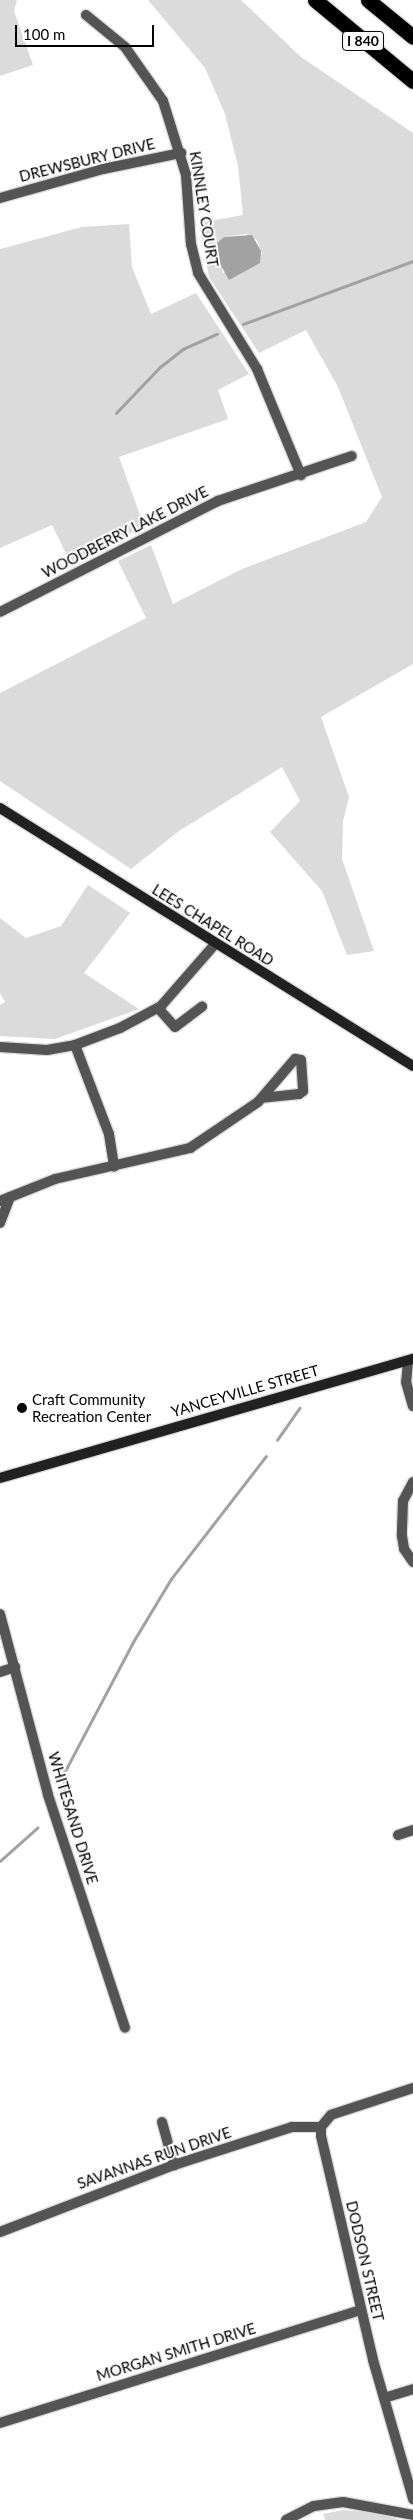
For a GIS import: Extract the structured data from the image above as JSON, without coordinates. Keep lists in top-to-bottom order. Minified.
{"streets":{"highway":["I 840"],"main road":["LEES CHAPEL ROAD","YANCEYVILLE STREET"],"street":["DREWSBURY DRIVE","KINNLEY COURT","WOODBERRY LAKE DRIVE","WHITESAND DRIVE","SAVANNAS RUN DRIVE","DODSON STREET","MORGAN SMITH DRIVE"]},"crossings":[["DREWSBURY DRIVE","KINNLEY COURT"],["KINNLEY COURT","WOODBERRY LAKE DRIVE"],["SAVANNAS RUN DRIVE","DODSON STREET"],["DODSON STREET","MORGAN SMITH DRIVE"]],"places":["Craft Community Recreation Center"],"scale_bar":"100 m"}
